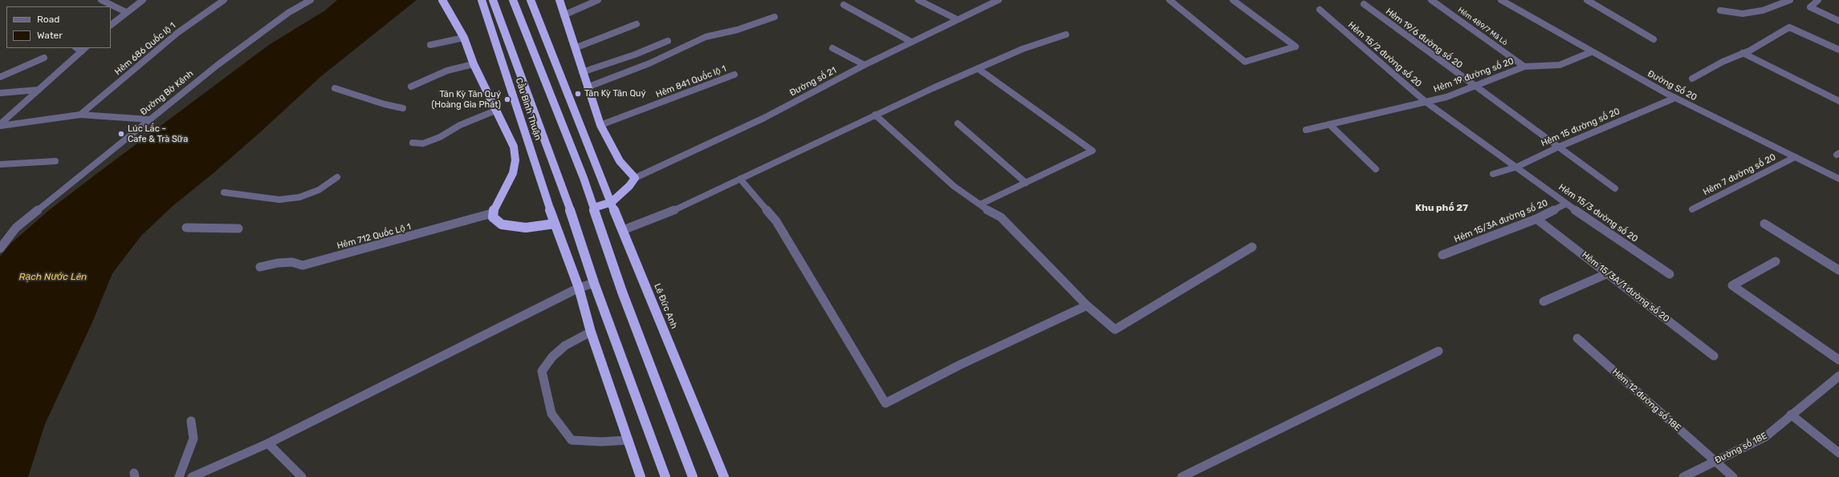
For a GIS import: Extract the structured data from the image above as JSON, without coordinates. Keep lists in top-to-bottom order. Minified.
{"streets":{"highway":["Cầu Bình Thuận","Lê Đức Anh"],"street":["Hẻm 489/7 Mã Lò","Hẻm 19/6 đường số 20","Hẻm 686 Quốc lộ 1","Hẻm 15/2 đường số 20","Hẻm 19 đường số 20","Hẻm 841 Quốc lộ 1","Đường số 21","Đường Số 20","Đường Bờ Kênh","Hẻm 15 đường số 20","Hẻm 7 đường số 20","Hẻm 15/3 đường số 20","Hẻm 15/3A đường số 20","Hẻm 712 Quốc Lộ 1","Hẻm 15/3A/1 đường số 20","Hẻm 12 đường số 18E","Đường số 18E"]},"crossings":[["Hẻm 489/7 Mã Lò","Hẻm 19 đường số 20"],["Hẻm 19/6 đường số 20","Hẻm 19 đường số 20"],["Hẻm 19/6 đường số 20","Hẻm 15 đường số 20"],["Hẻm 15/2 đường số 20","Hẻm 19 đường số 20"],["Hẻm 15/2 đường số 20","Hẻm 15 đường số 20"],["Hẻm 15/2 đường số 20","Hẻm 15/3 đường số 20"],["Hẻm 19 đường số 20","Đường Số 20"],["Đường Số 20","Hẻm 15 đường số 20"],["Đường Số 20","Hẻm 7 đường số 20"],["Hẻm 15 đường số 20","Hẻm 15/3 đường số 20"],["Hẻm 15/3 đường số 20","Hẻm 15/3A đường số 20"],["Hẻm 15/3A đường số 20","Hẻm 15/3A/1 đường số 20"],["Hẻm 12 đường số 18E","Đường số 18E"]],"districts":["Khu phố 27"],"water":["Rạch Nước Lên"],"places":["Tân Kỳ Tân Quý","Tân Kỳ Tân Quý (Hoàng Gia Phát)","Lúc Lắc - Cafe & Trà Sữa"],"legend":["Road","Water"]}
